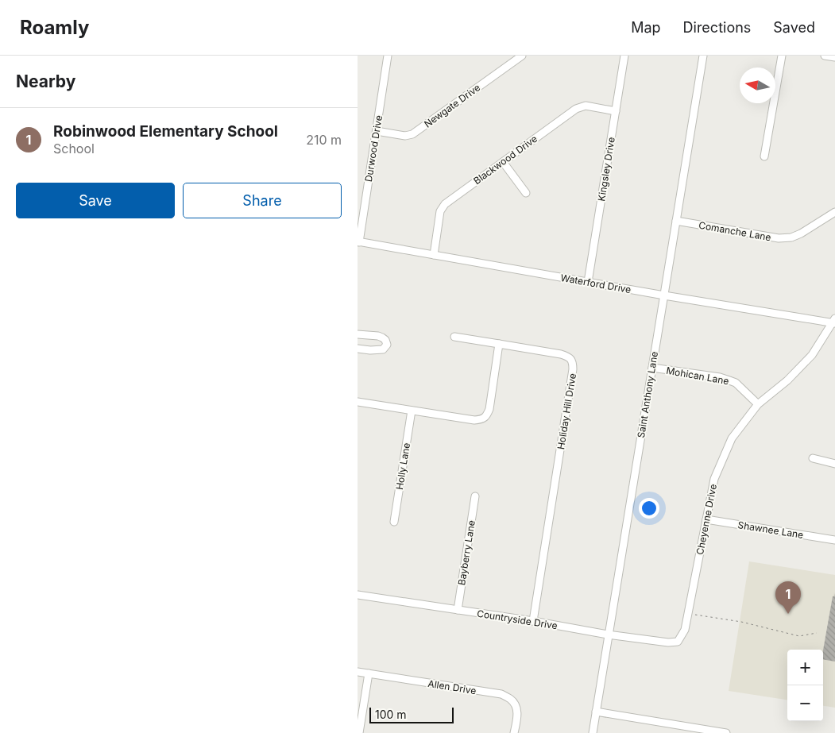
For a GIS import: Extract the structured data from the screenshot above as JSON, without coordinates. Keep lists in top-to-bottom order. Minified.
{"streets":{"street":["Newgate Drive","Durwood Drive","Blackwood Drive","Kingsley Drive","Comanche Lane","Waterford Drive","Mohican Lane","Saint Anthony Lane","Holiday Hill Drive","Holly Lane","Cheyenne Drive","Shawnee Lane","Bayberry Lane","Countryside Drive","Allen Drive"]},"crossings":[["Newgate Drive","Durwood Drive"],["Durwood Drive","Waterford Drive"],["Blackwood Drive","Kingsley Drive"],["Blackwood Drive","Waterford Drive"],["Kingsley Drive","Waterford Drive"],["Comanche Lane","Saint Anthony Lane"],["Waterford Drive","Saint Anthony Lane"],["Waterford Drive","Cheyenne Drive"],["Mohican Lane","Saint Anthony Lane"],["Mohican Lane","Cheyenne Drive"],["Saint Anthony Lane","Countryside Drive"],["Holiday Hill Drive","Countryside Drive"],["Cheyenne Drive","Shawnee Lane"],["Cheyenne Drive","Countryside Drive"],["Bayberry Lane","Countryside Drive"]],"scale_bar":"100 m","north":"left","page":{"header":"Roamly","nav":["Map","Directions","Saved"],"heading":"Nearby","list":[{"mark":"1","name":"Robinwood Elementary School","note":"School","value":"210 m"}],"buttons":["Save","Share"],"pins":"1","map_buttons":["+","−"],"scale":"100 m"}}
